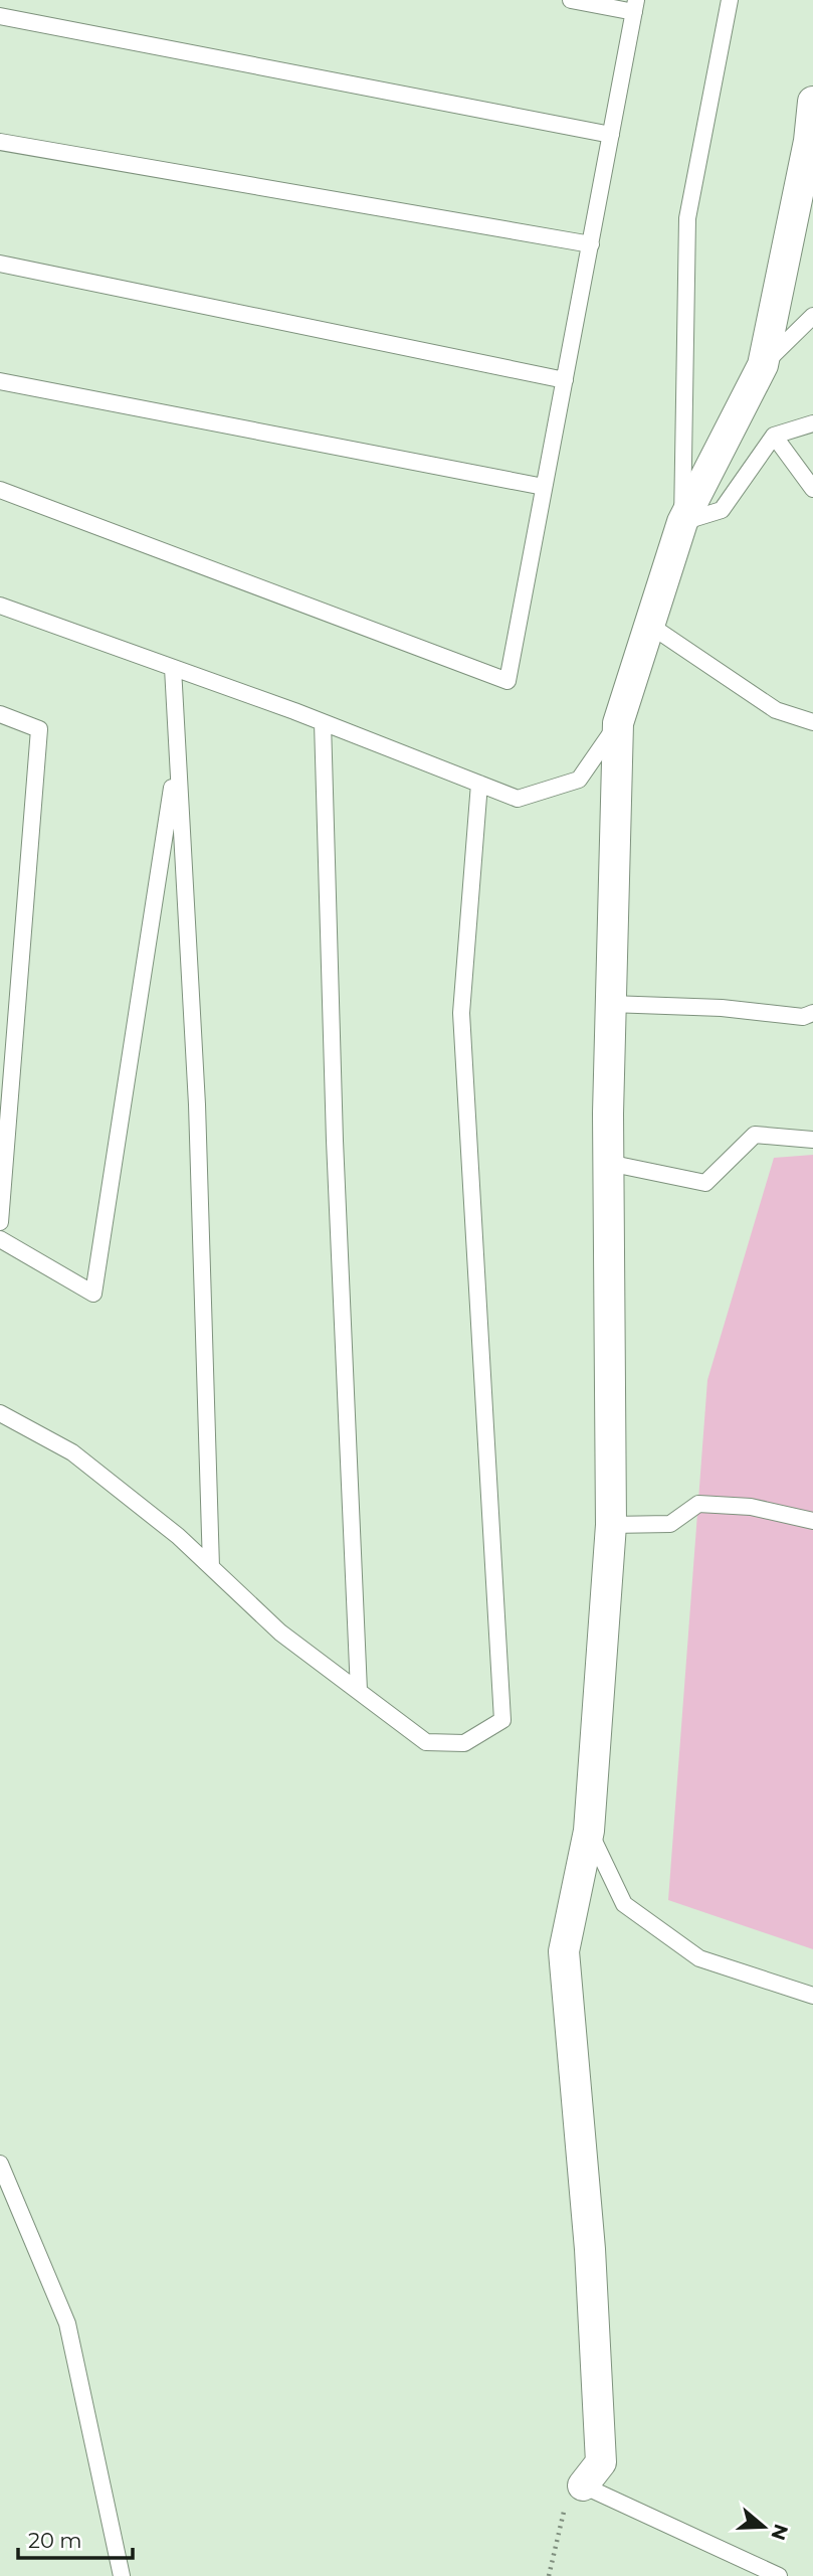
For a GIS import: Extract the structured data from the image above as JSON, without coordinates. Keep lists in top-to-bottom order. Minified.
{"scale_bar":"20 m","north":"right"}
